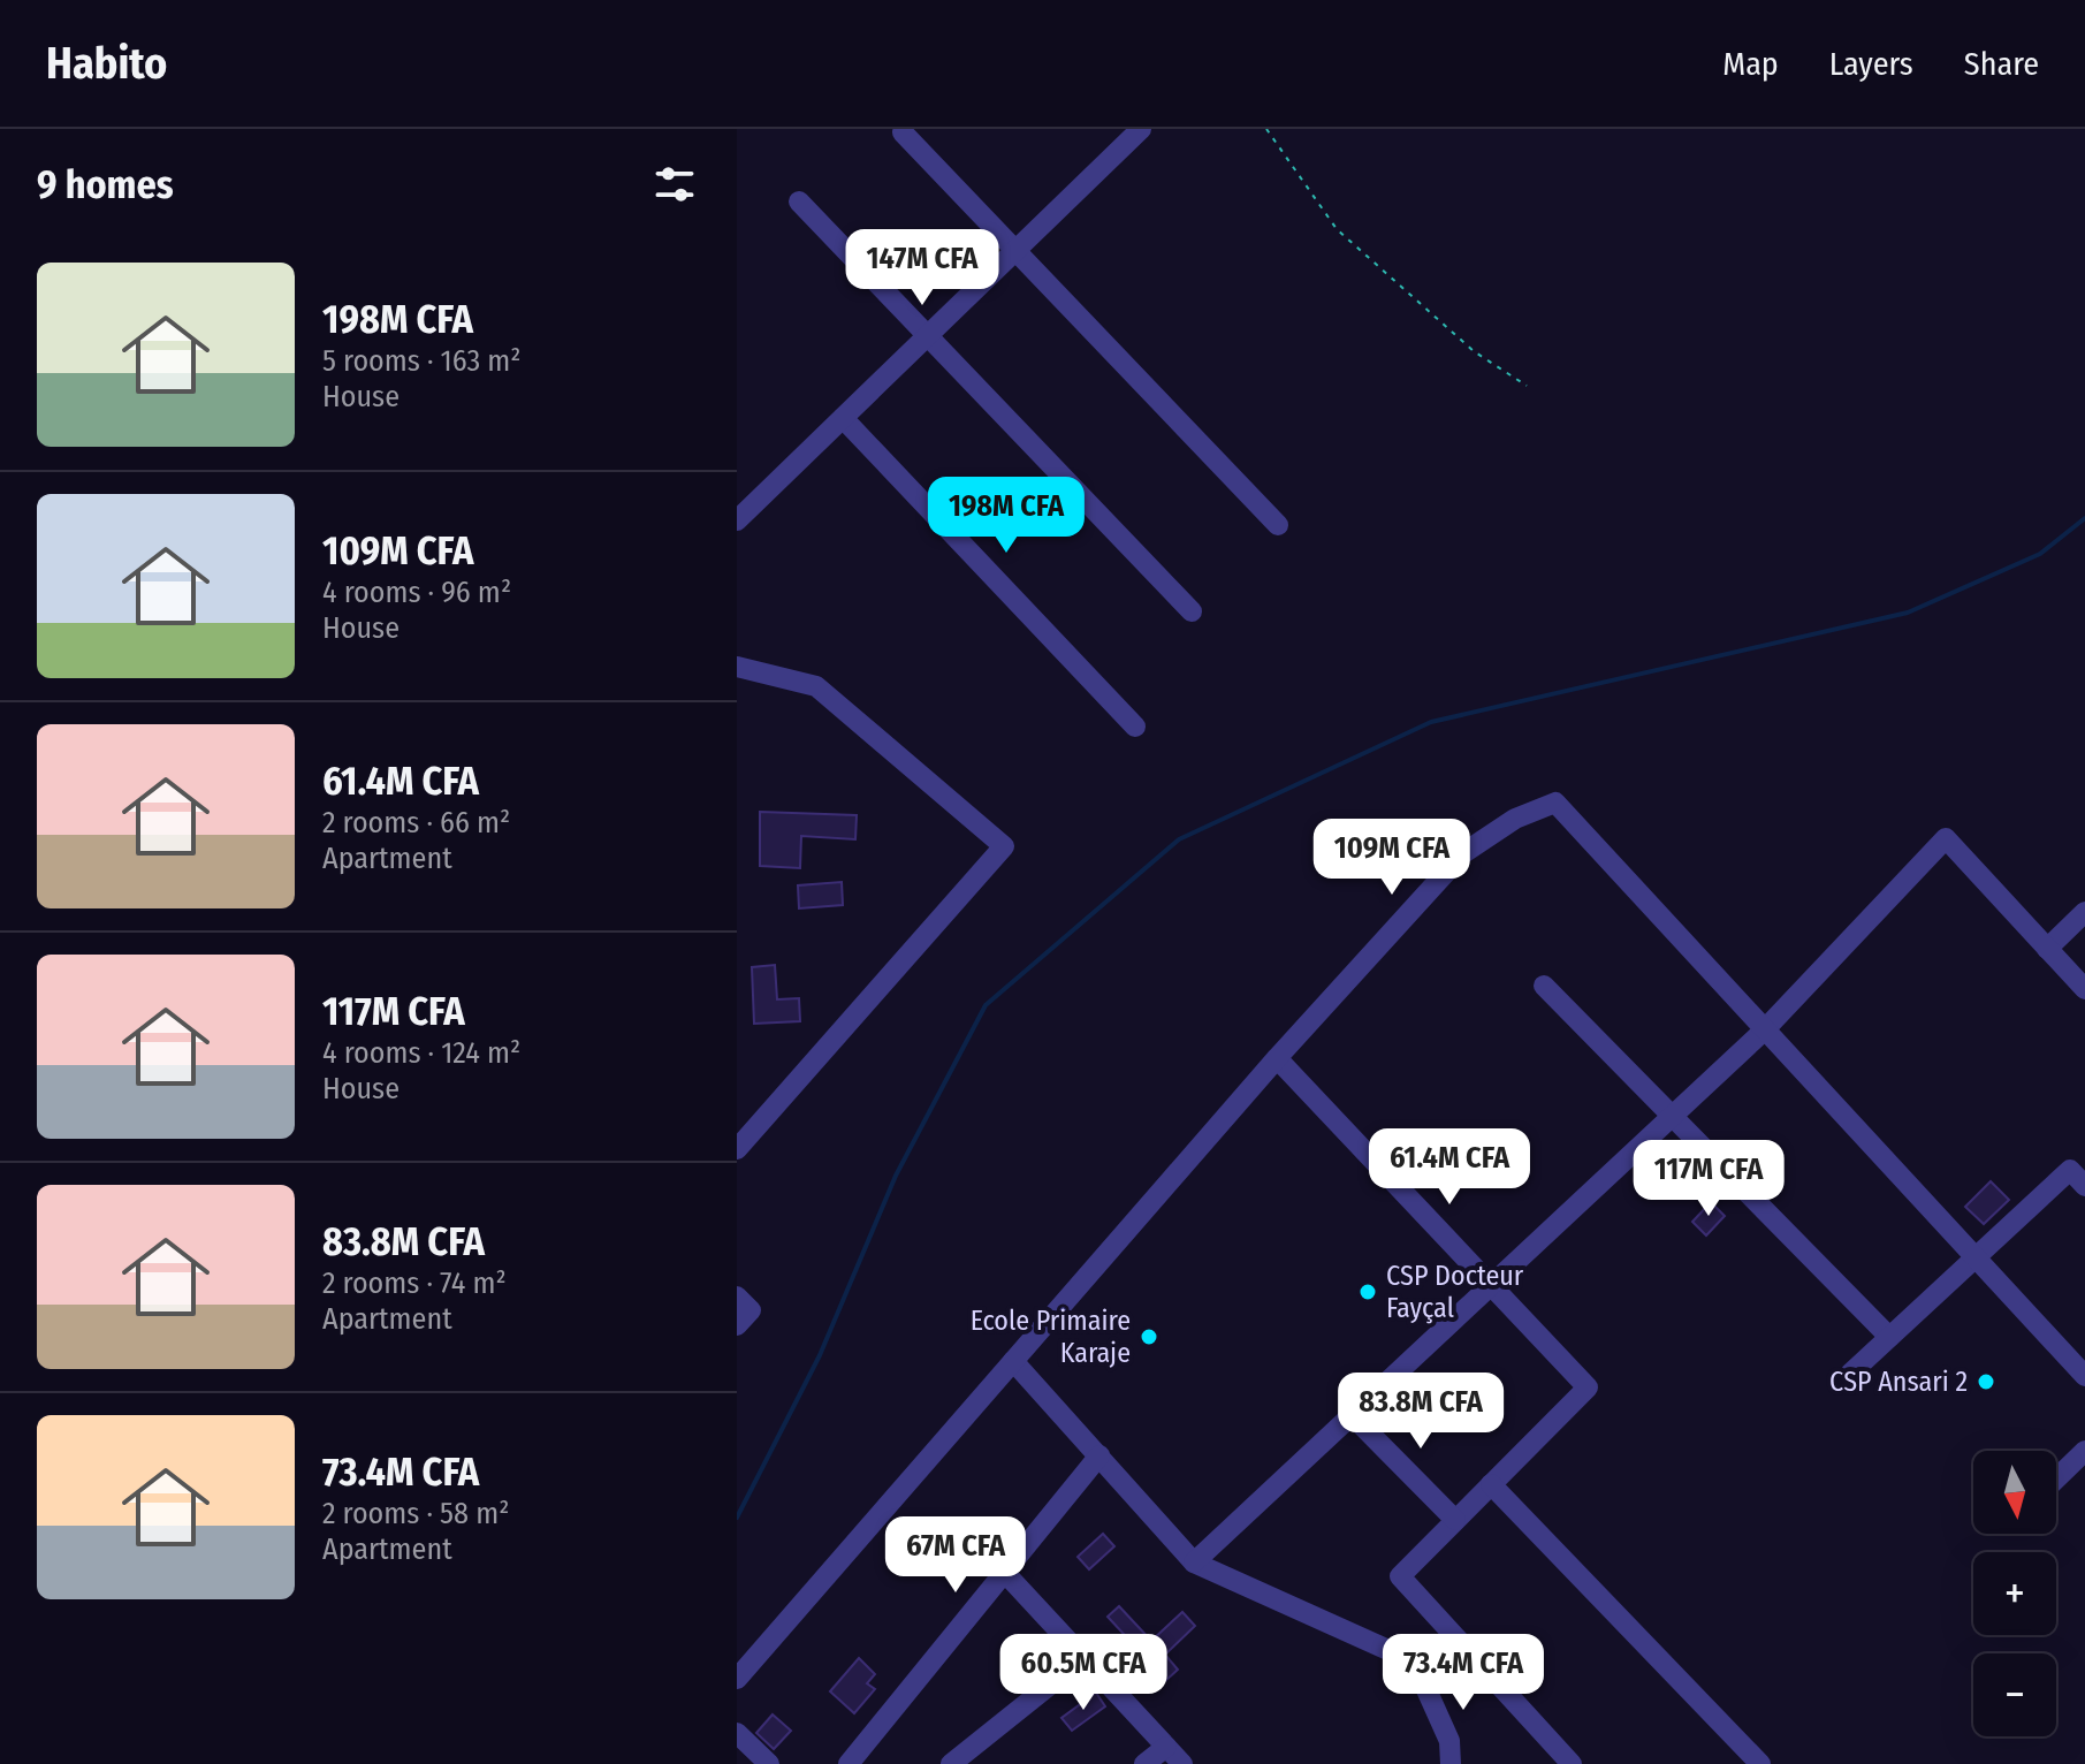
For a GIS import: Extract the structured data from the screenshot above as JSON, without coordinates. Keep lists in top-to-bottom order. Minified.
{"places":["CSP Docteur Fayçal","Ecole Primaire Karaje","CSP Ansari 2"],"north":"bottom","page":{"header":"Habito","nav":["Map","Layers","Share"],"heading":"9 homes","price":["147M CFA","198M CFA","109M CFA","61.4M CFA","117M CFA","83.8M CFA","67M CFA","60.5M CFA","73.4M CFA"],"list":[{"name":"198M CFA","note":"5 rooms · 163 m² · House"},{"name":"109M CFA","note":"4 rooms · 96 m² · House"},{"name":"61.4M CFA","note":"2 rooms · 66 m² · Apartment"},{"name":"117M CFA","note":"4 rooms · 124 m² · House"},{"name":"83.8M CFA","note":"2 rooms · 74 m² · Apartment"},{"name":"73.4M CFA","note":"2 rooms · 58 m² · Apartment"}],"map_buttons":["+","−"]}}
